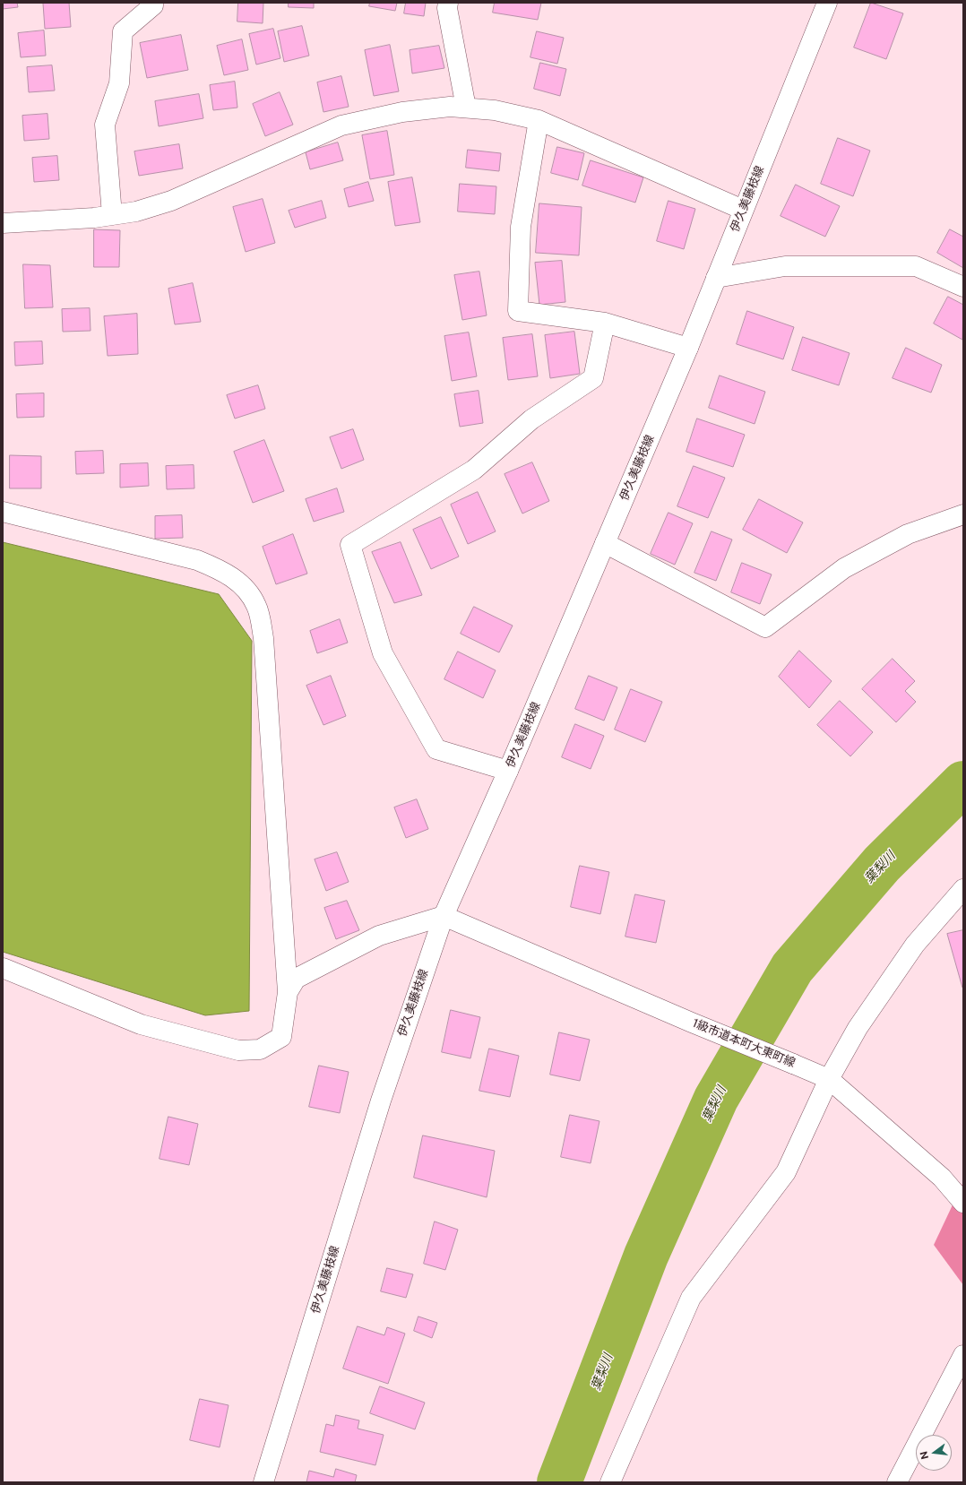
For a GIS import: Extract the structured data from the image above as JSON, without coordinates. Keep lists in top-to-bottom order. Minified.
{"streets":{"street":["伊久美藤枝線","1級市道本町大東町線"]},"crossings":[["伊久美藤枝線","1級市道本町大東町線"]],"water":["葉梨川"],"north":"left"}
